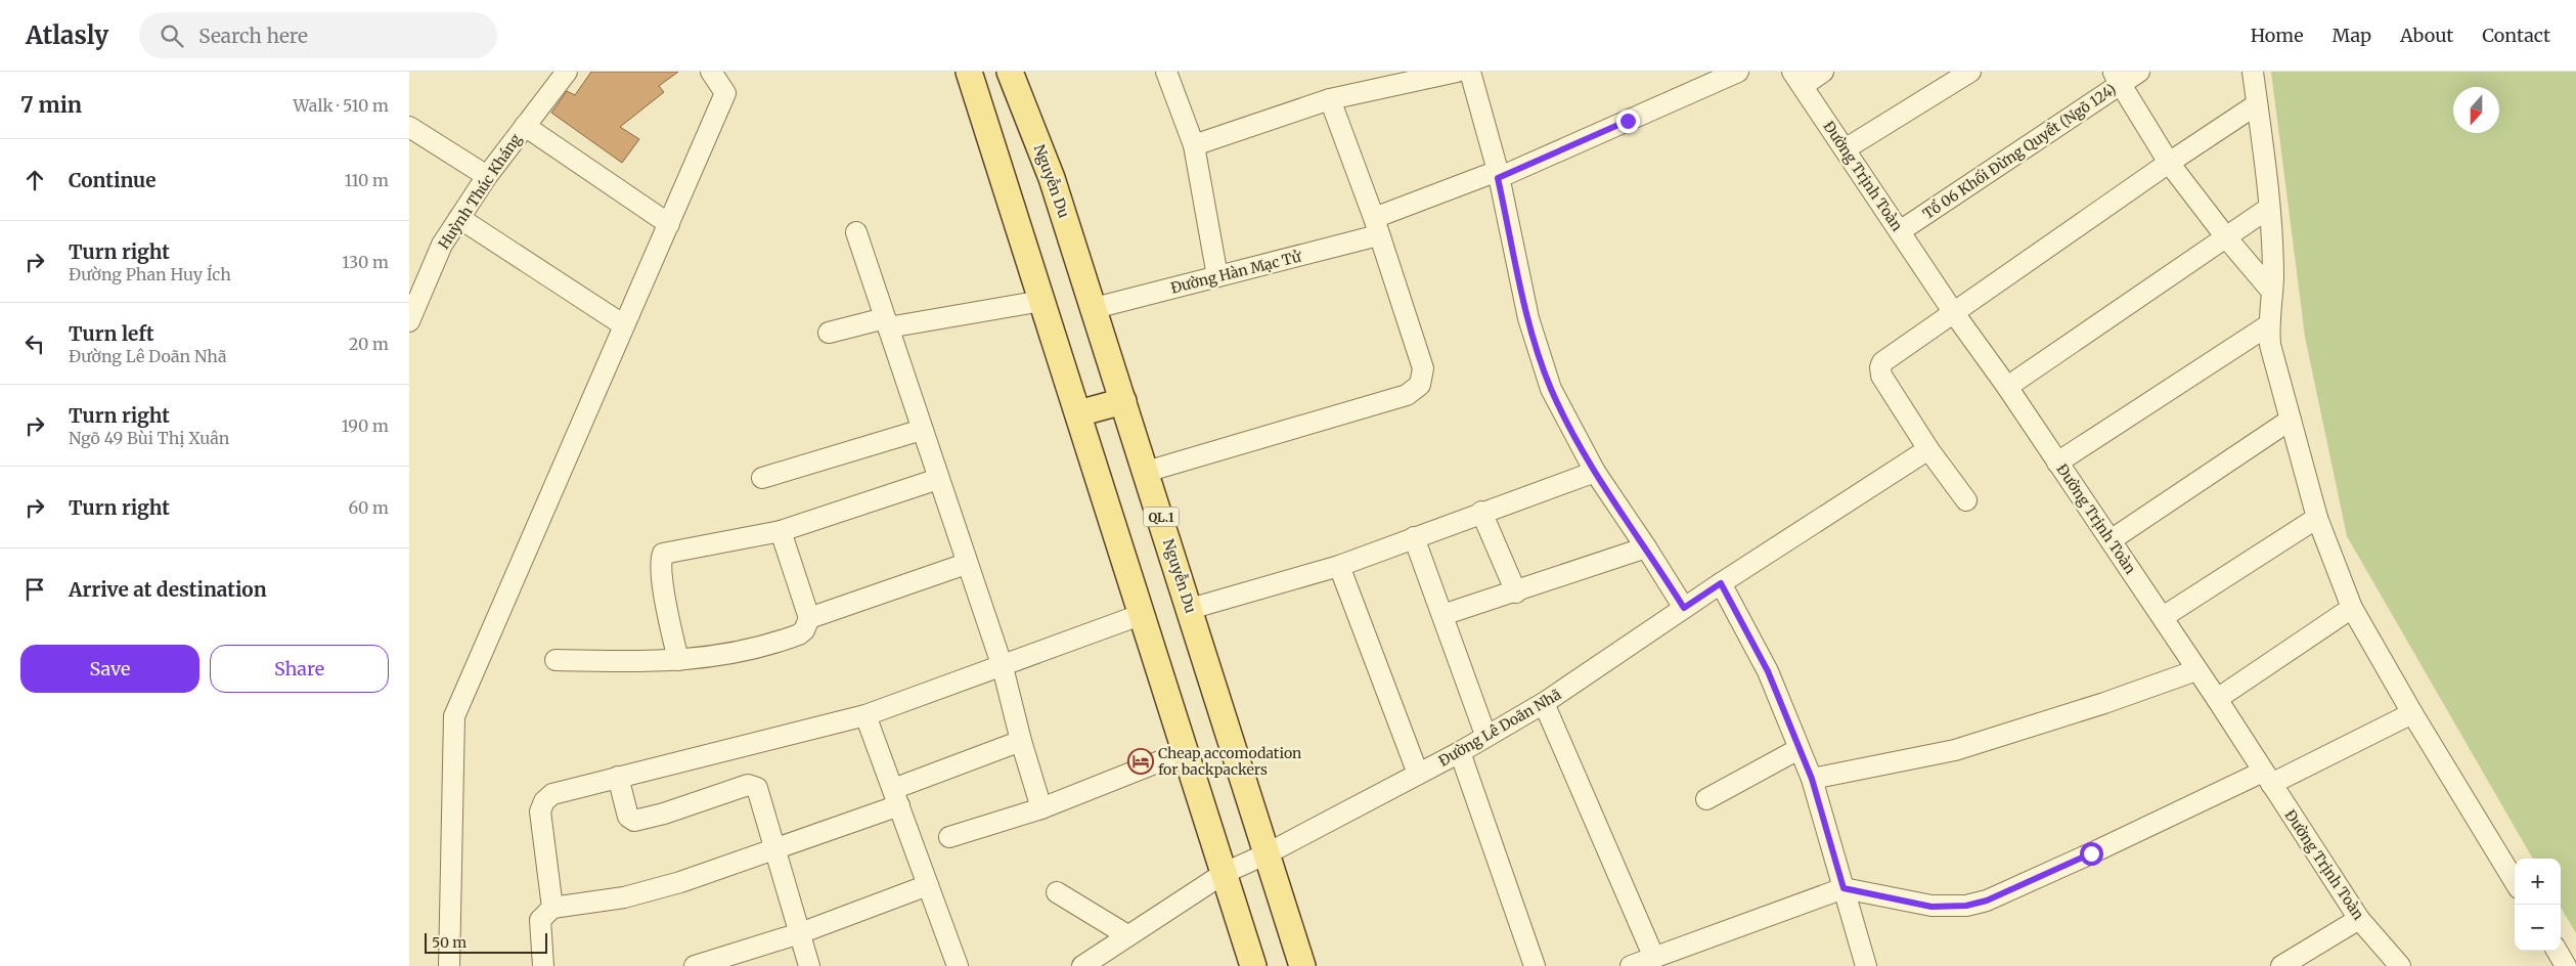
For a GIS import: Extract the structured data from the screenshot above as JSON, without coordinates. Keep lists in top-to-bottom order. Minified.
{"streets":{"main road":["Nguyễn Du","QL.1"],"street":["Tổ 06 Khối Đừng Quyềt (Ngõ 124)","Đường Trịnh Toàn","Huỳnh Thúc Kháng","Đường Hàn Mạc Tử","Đường Lê Doãn Nhã"]},"crossings":[["Tổ 06 Khối Đừng Quyềt (Ngõ 124)","Đường Trịnh Toàn"],["Nguyễn Du","Đường Hàn Mạc Tử"],["Nguyễn Du","Đường Lê Doãn Nhã"]],"places":{"hotel":["Cheap accomodation for backpackers"]},"scale_bar":"50 m","north":"bottom","page":{"header":"Atlasly","search":"Search here","nav":["Home","Map","About","Contact"],"heading":["7 min","Walk · 510 m"],"list":[["Continue","110 m"],["Turn right","Đường Phan Huy Ích","130 m"],["Turn left","Đường Lê Doãn Nhã","20 m"],["Turn right","Ngõ 49 Bùi Thị Xuân","190 m"],["Turn right","60 m"],"Arrive at destination"],"buttons":["Save","Share"],"map_buttons":["+","−"],"scale":"50 m"}}
